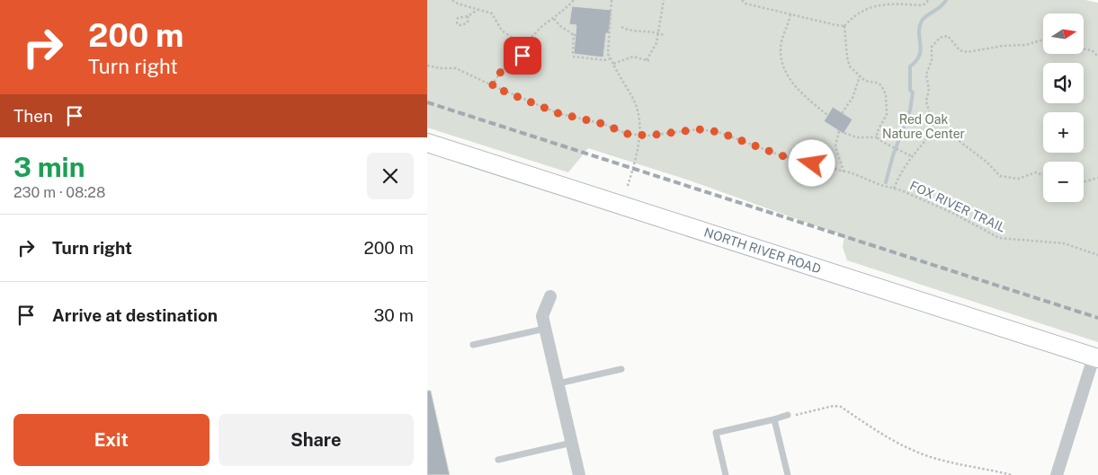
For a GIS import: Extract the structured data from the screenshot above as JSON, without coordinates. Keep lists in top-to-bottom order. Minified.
{"streets":{"main road":["NORTH RIVER ROAD"],"path":["FOX RIVER TRAIL"]},"parks":["Red Oak Nature Center"],"north":"right","page":{"turn":["200 m","Turn right"],"map_buttons":["+","−"],"then":"Then","heading":["3 min","230 m · 08:28"],"list":[{"name":"Turn right","value":"200 m"},{"name":"Arrive at destination","value":"30 m"}],"buttons":["Exit","Share"]}}
